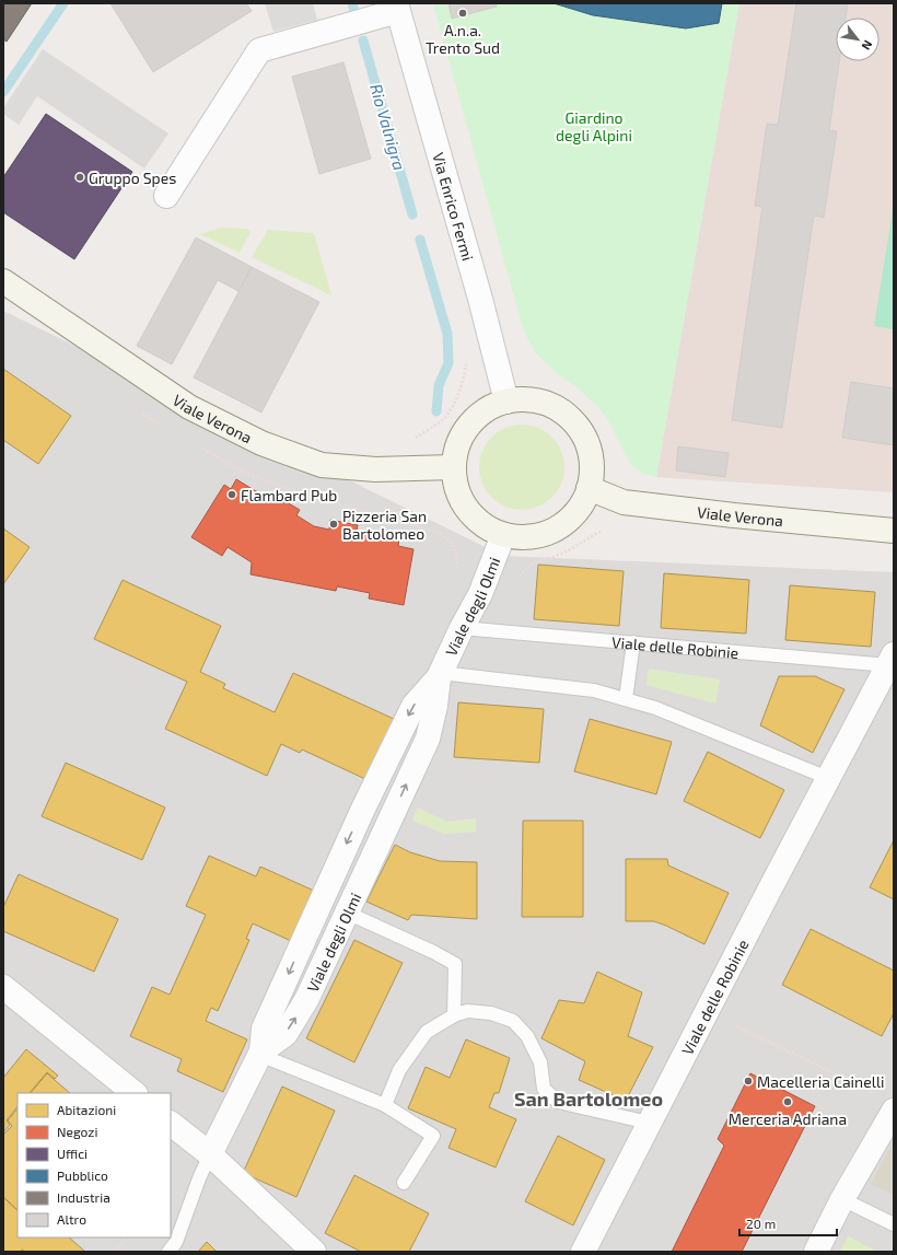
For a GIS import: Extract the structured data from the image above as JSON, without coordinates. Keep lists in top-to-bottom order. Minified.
{"streets":{"main road":["Viale Verona"],"street":["Via Enrico Fermi","Viale degli Olmi","Viale delle Robinie"]},"crossings":[["Via Enrico Fermi","Viale Verona"],["Via Enrico Fermi","Viale degli Olmi"],["Viale Verona","Viale degli Olmi"],["Viale degli Olmi","Viale delle Robinie"]],"districts":["San Bartolomeo"],"water":["Rio Valnigra"],"parks":["Giardino degli Alpini"],"places":["A.n.a. Trento Sud","Gruppo Spes","Flambard Pub","Pizzeria San Bartolomeo","Macelleria Cainelli","Merceria Adriana"],"legend":["Abitazioni","Negozi","Uffici","Pubblico","Industria","Altro"],"scale_bar":"20 m","north":"bottom right"}
